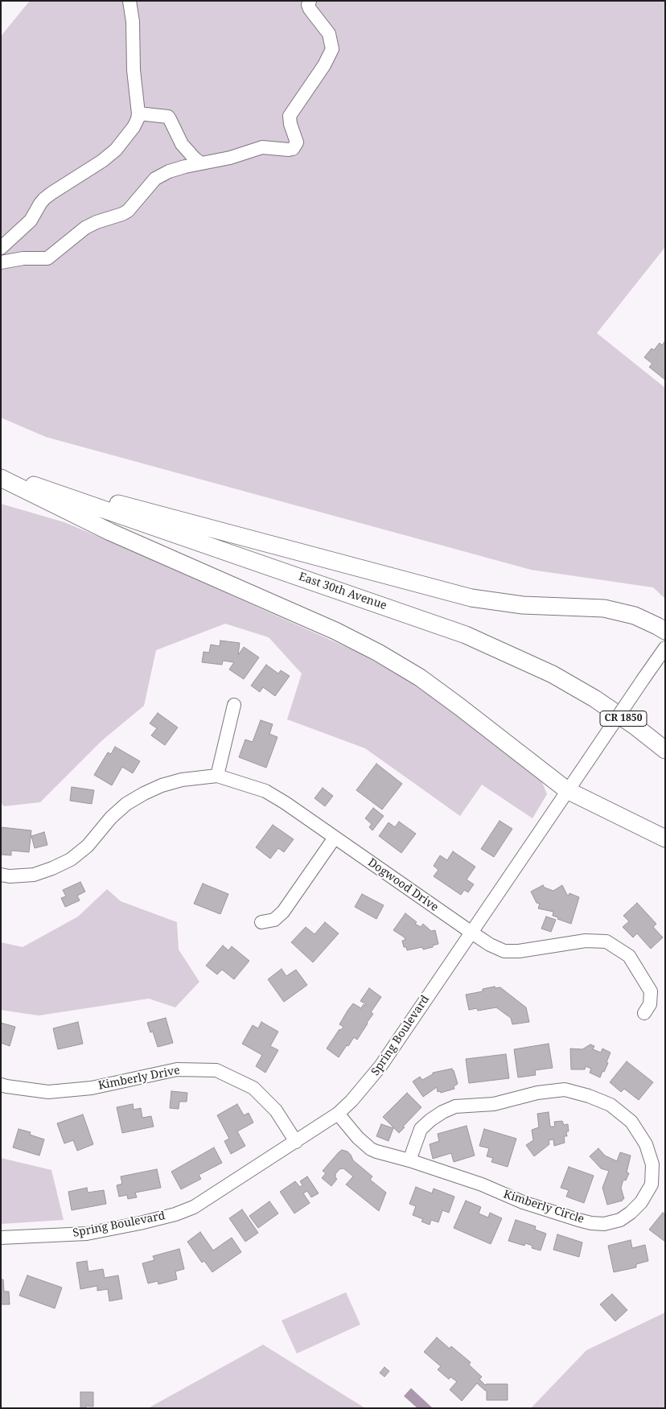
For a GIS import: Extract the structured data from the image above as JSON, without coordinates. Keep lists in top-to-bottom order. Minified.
{"streets":{"main road":["East 30th Avenue","CR 1850"],"street":["Dogwood Drive","Spring Boulevard","Kimberly Drive","Kimberly Circle"]},"crossings":[["Dogwood Drive","Spring Boulevard"],["Spring Boulevard","Kimberly Drive"],["Spring Boulevard","Kimberly Circle"]]}
